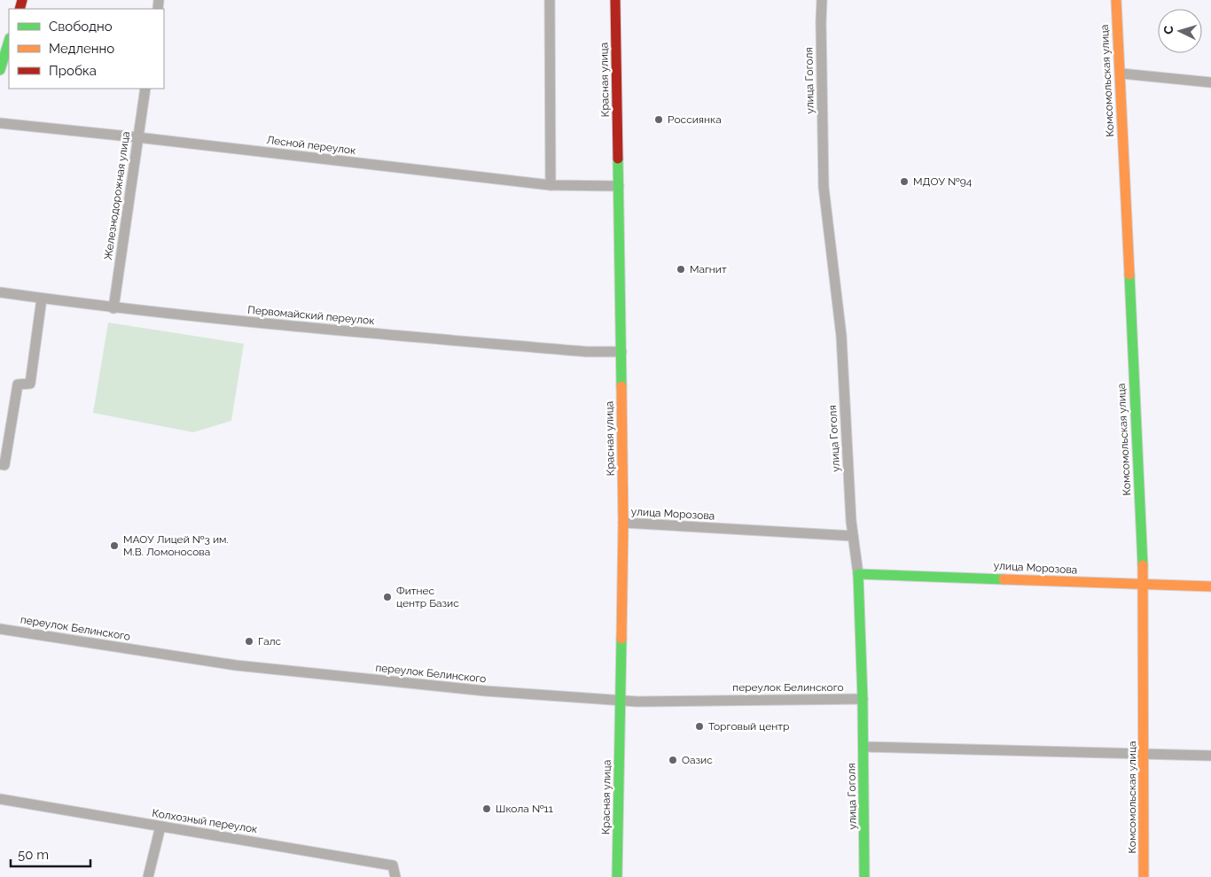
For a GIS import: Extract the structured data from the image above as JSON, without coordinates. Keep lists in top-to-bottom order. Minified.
{"streets":{"street":["Красная улица","улица Гоголя","Комсомольская улица","Лесной переулок","Железнодорожная улица","Первомайский переулок","улица Морозова","переулок Белинского","Колхозный переулок"]},"crossings":[["Красная улица","Лесной переулок"],["Красная улица","Первомайский переулок"],["Красная улица","улица Морозова"],["Красная улица","переулок Белинского"],["улица Гоголя","улица Морозова"],["улица Гоголя","переулок Белинского"],["Комсомольская улица","улица Морозова"],["Лесной переулок","Железнодорожная улица"],["Железнодорожная улица","Первомайский переулок"]],"places":["Россиянка","МДОУ №94","Магнит","МАОУ Лицей №3 им. М.В. Ломоносова","Фитнес центр Базис","Галс","Торговый центр","Оазис","Школа №11"],"legend":["Свободно","Медленно","Пробка"],"scale_bar":"50 m","north":"left"}
